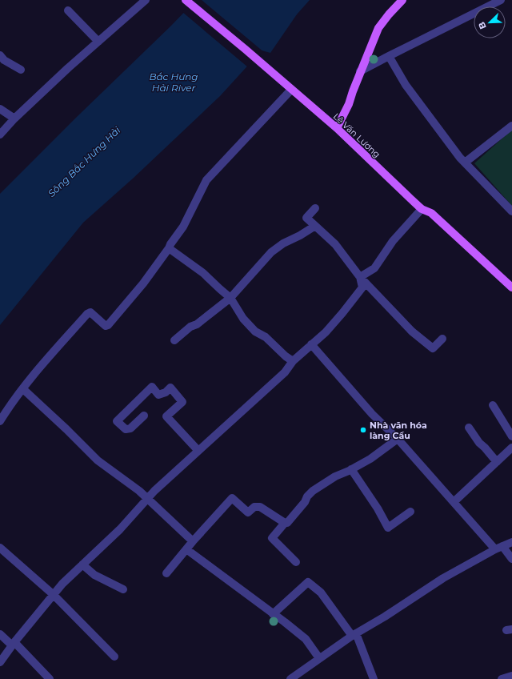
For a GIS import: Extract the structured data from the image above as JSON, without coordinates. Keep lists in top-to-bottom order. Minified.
{"streets":{"main road":["Lê Văn Lương"]},"water":["Bắc Hưng Hải River","Sông Bắc Hưng Hải"],"places":["Nhà văn hóa làng Cầu"],"north":"bottom left"}
